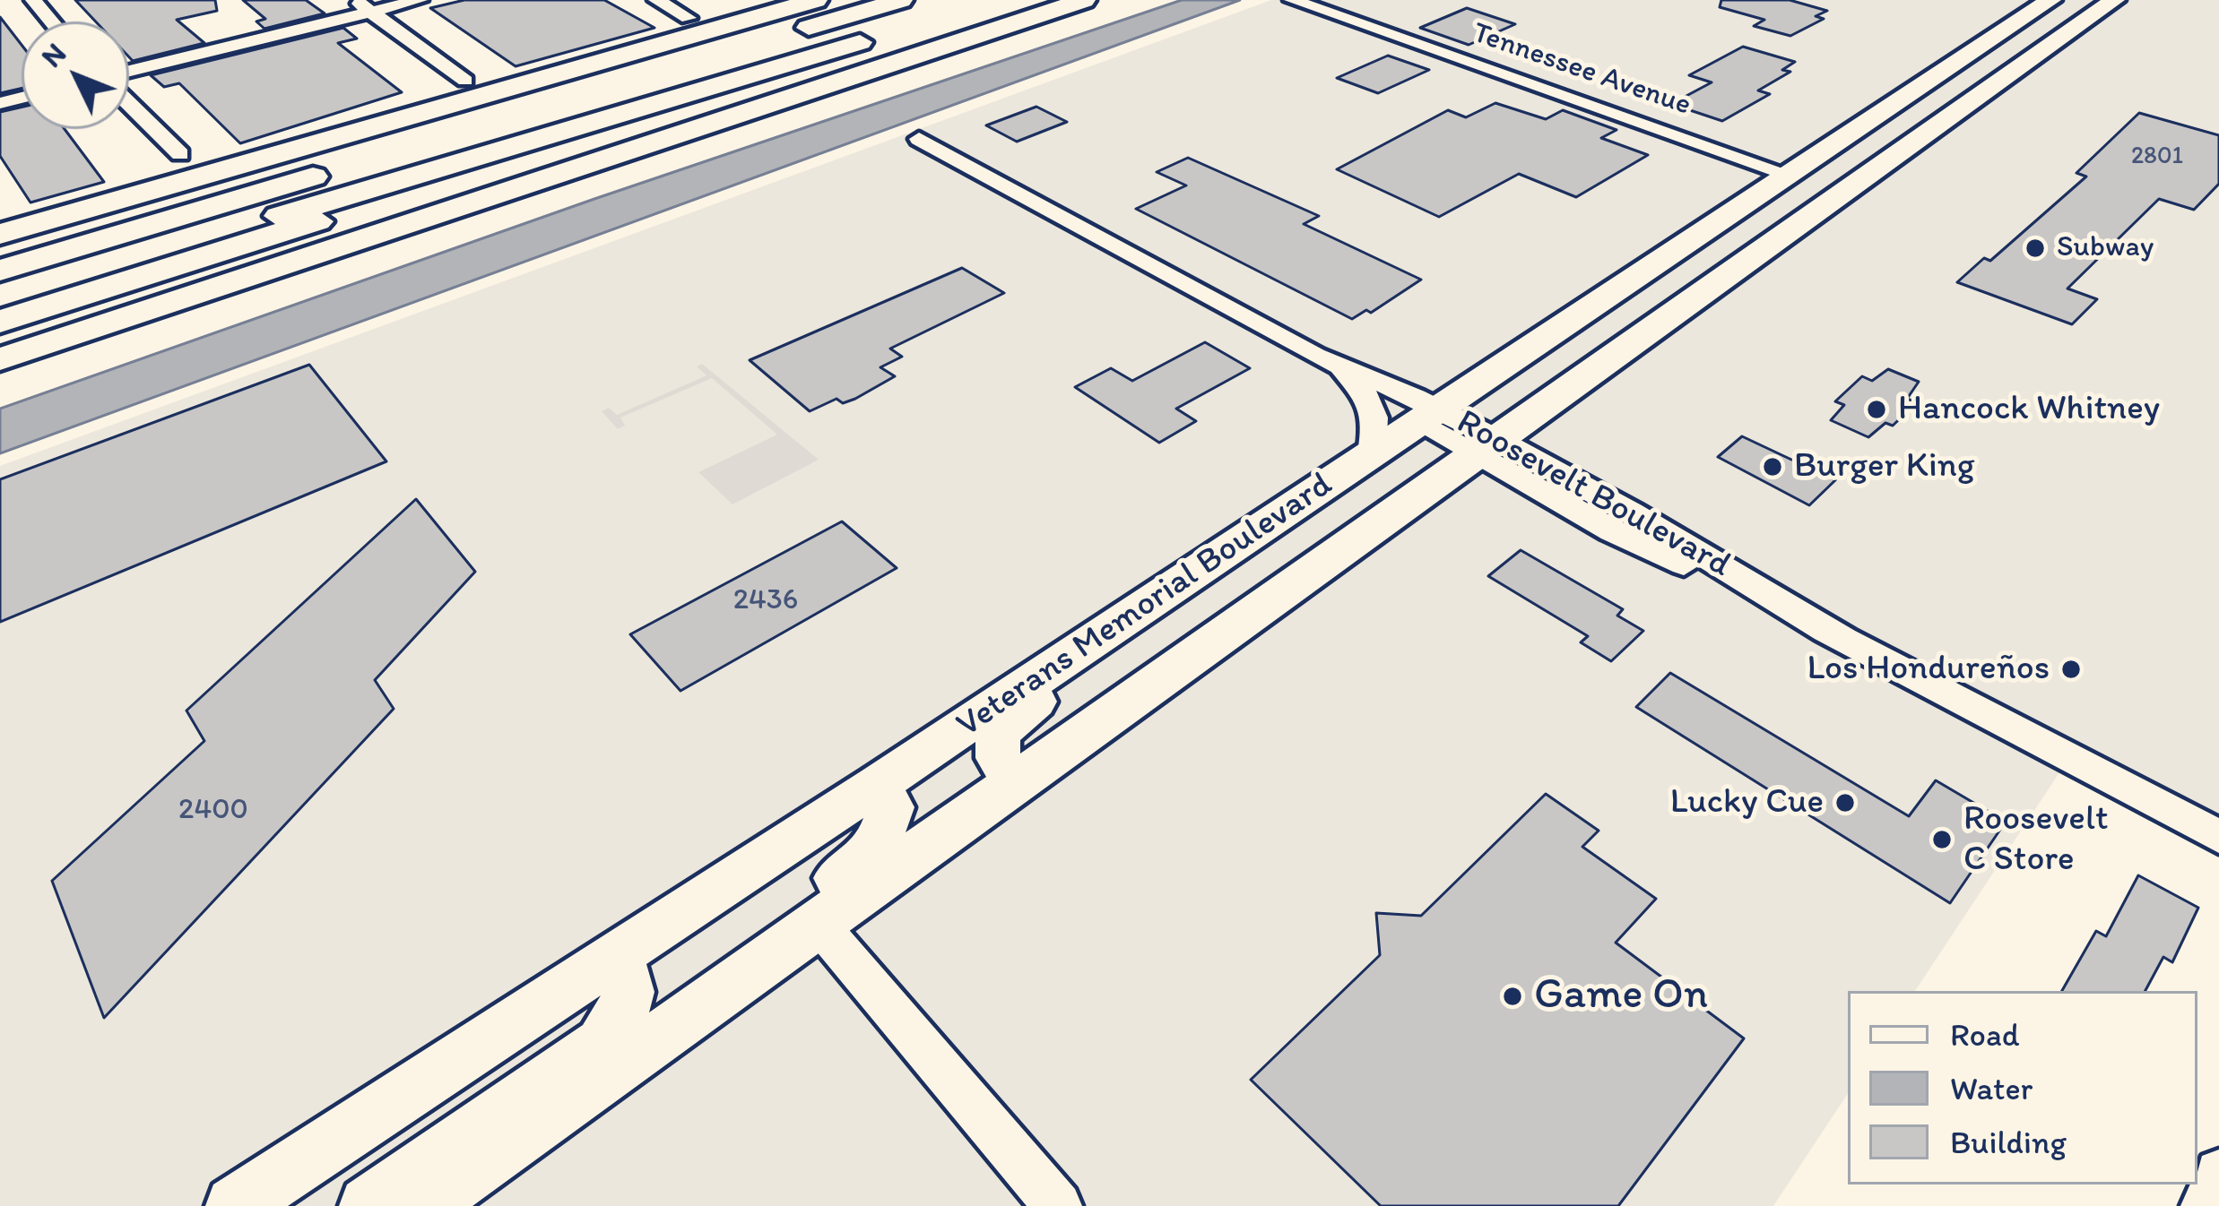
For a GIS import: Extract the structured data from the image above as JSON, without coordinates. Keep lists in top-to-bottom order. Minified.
{"streets":{"main road":["Veterans Memorial Boulevard"],"street":["Tennessee Avenue","Roosevelt Boulevard"]},"crossings":[["Tennessee Avenue","Veterans Memorial Boulevard"],["Roosevelt Boulevard","Veterans Memorial Boulevard"]],"places":["Subway","Hancock Whitney","Burger King","Los Hondureños","Lucky Cue","Roosevelt C Store","Game On"],"house_numbers":["2801","2436","2400"],"legend":["Road","Water","Building"],"north":"top left"}
